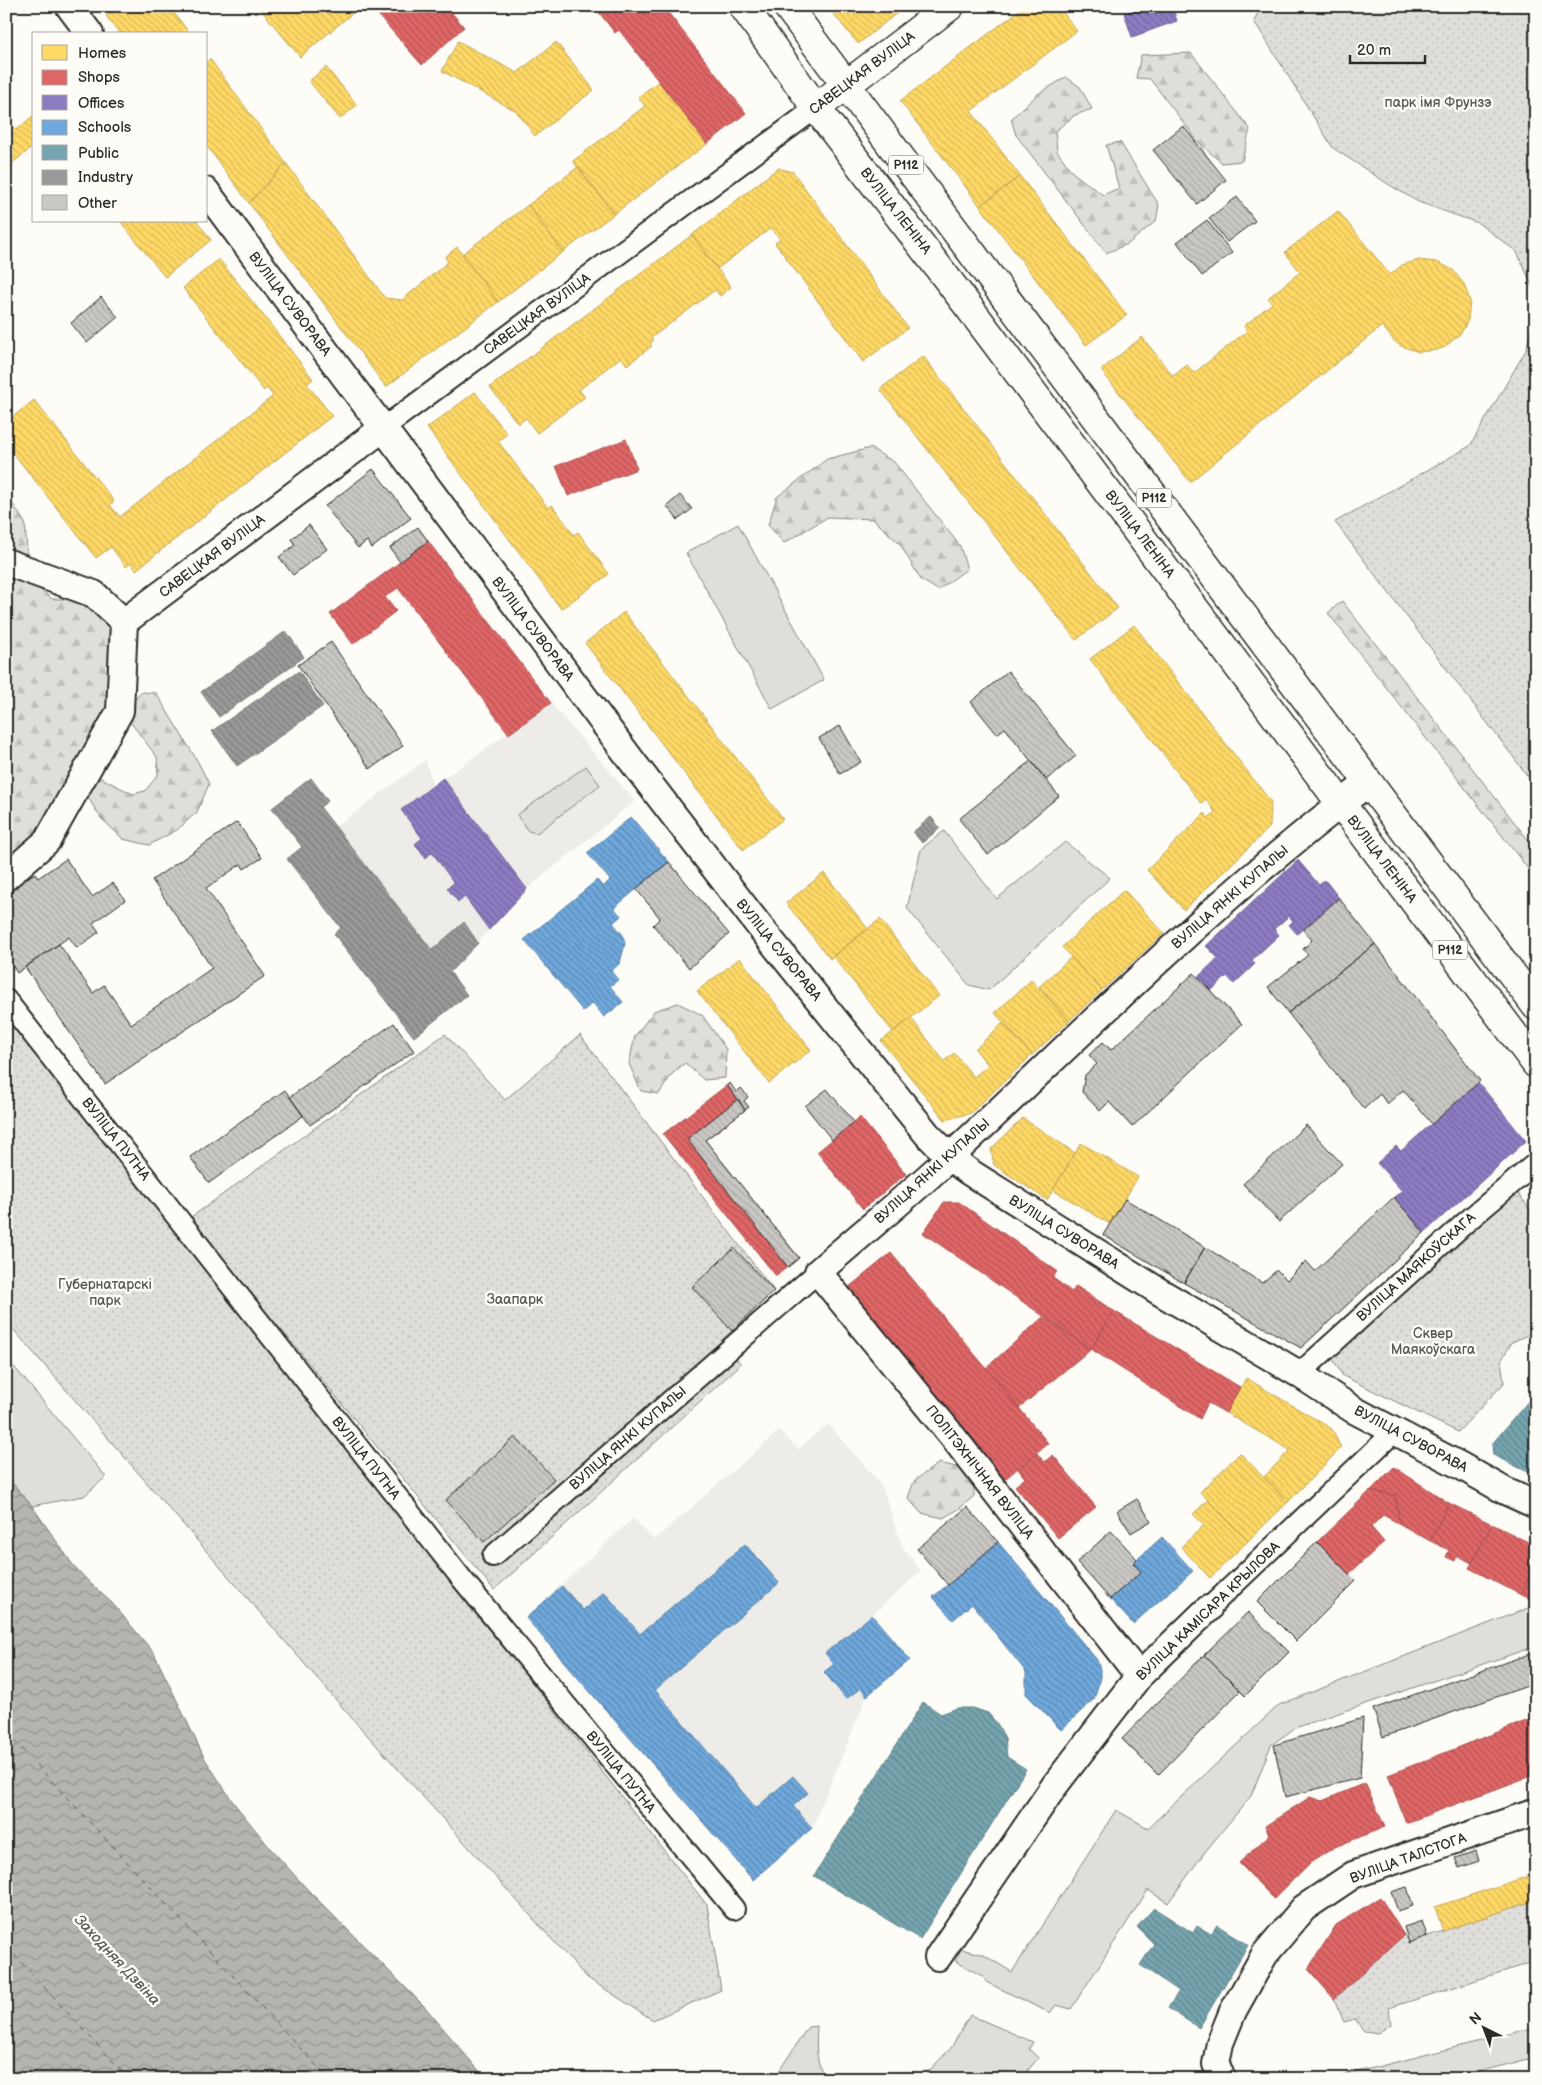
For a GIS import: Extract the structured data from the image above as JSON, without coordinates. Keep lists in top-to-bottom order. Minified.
{"streets":{"main road":["САВЕЦКАЯ ВУЛІЦА","Р112","ВУЛІЦА ЛЕНІНА"],"street":["ВУЛІЦА СУВОРАВА","ВУЛІЦА ЯНКІ КУПАЛЫ","ВУЛІЦА ПУТНА","ВУЛІЦА МАЯКОЎСКАГА","ПОЛІТЭХНІЧНАЯ ВУЛІЦА","ВУЛІЦА КАМІСАРА КРЫЛОВА","ВУЛІЦА ТАЛСТОГА"]},"crossings":[["САВЕЦКАЯ ВУЛІЦА","Р112"],["САВЕЦКАЯ ВУЛІЦА","ВУЛІЦА ЛЕНІНА"],["САВЕЦКАЯ ВУЛІЦА","ВУЛІЦА СУВОРАВА"],["Р112","ВУЛІЦА ЯНКІ КУПАЛЫ"],["ВУЛІЦА ЛЕНІНА","ВУЛІЦА ЯНКІ КУПАЛЫ"],["ВУЛІЦА СУВОРАВА","ВУЛІЦА ЯНКІ КУПАЛЫ"],["ВУЛІЦА СУВОРАВА","ВУЛІЦА МАЯКОЎСКАГА"],["ВУЛІЦА СУВОРАВА","ВУЛІЦА КАМІСАРА КРЫЛОВА"],["ВУЛІЦА ЯНКІ КУПАЛЫ","ПОЛІТЭХНІЧНАЯ ВУЛІЦА"],["ПОЛІТЭХНІЧНАЯ ВУЛІЦА","ВУЛІЦА КАМІСАРА КРЫЛОВА"]],"water":["Заходняя Дзвіна"],"parks":["парк імя Фрунзэ","Губернатарскі парк","Заапарк","Сквер Маякоўскага"],"legend":["Homes","Shops","Offices","Schools","Public","Industry","Other"],"scale_bar":"20 m","north":"top left"}
